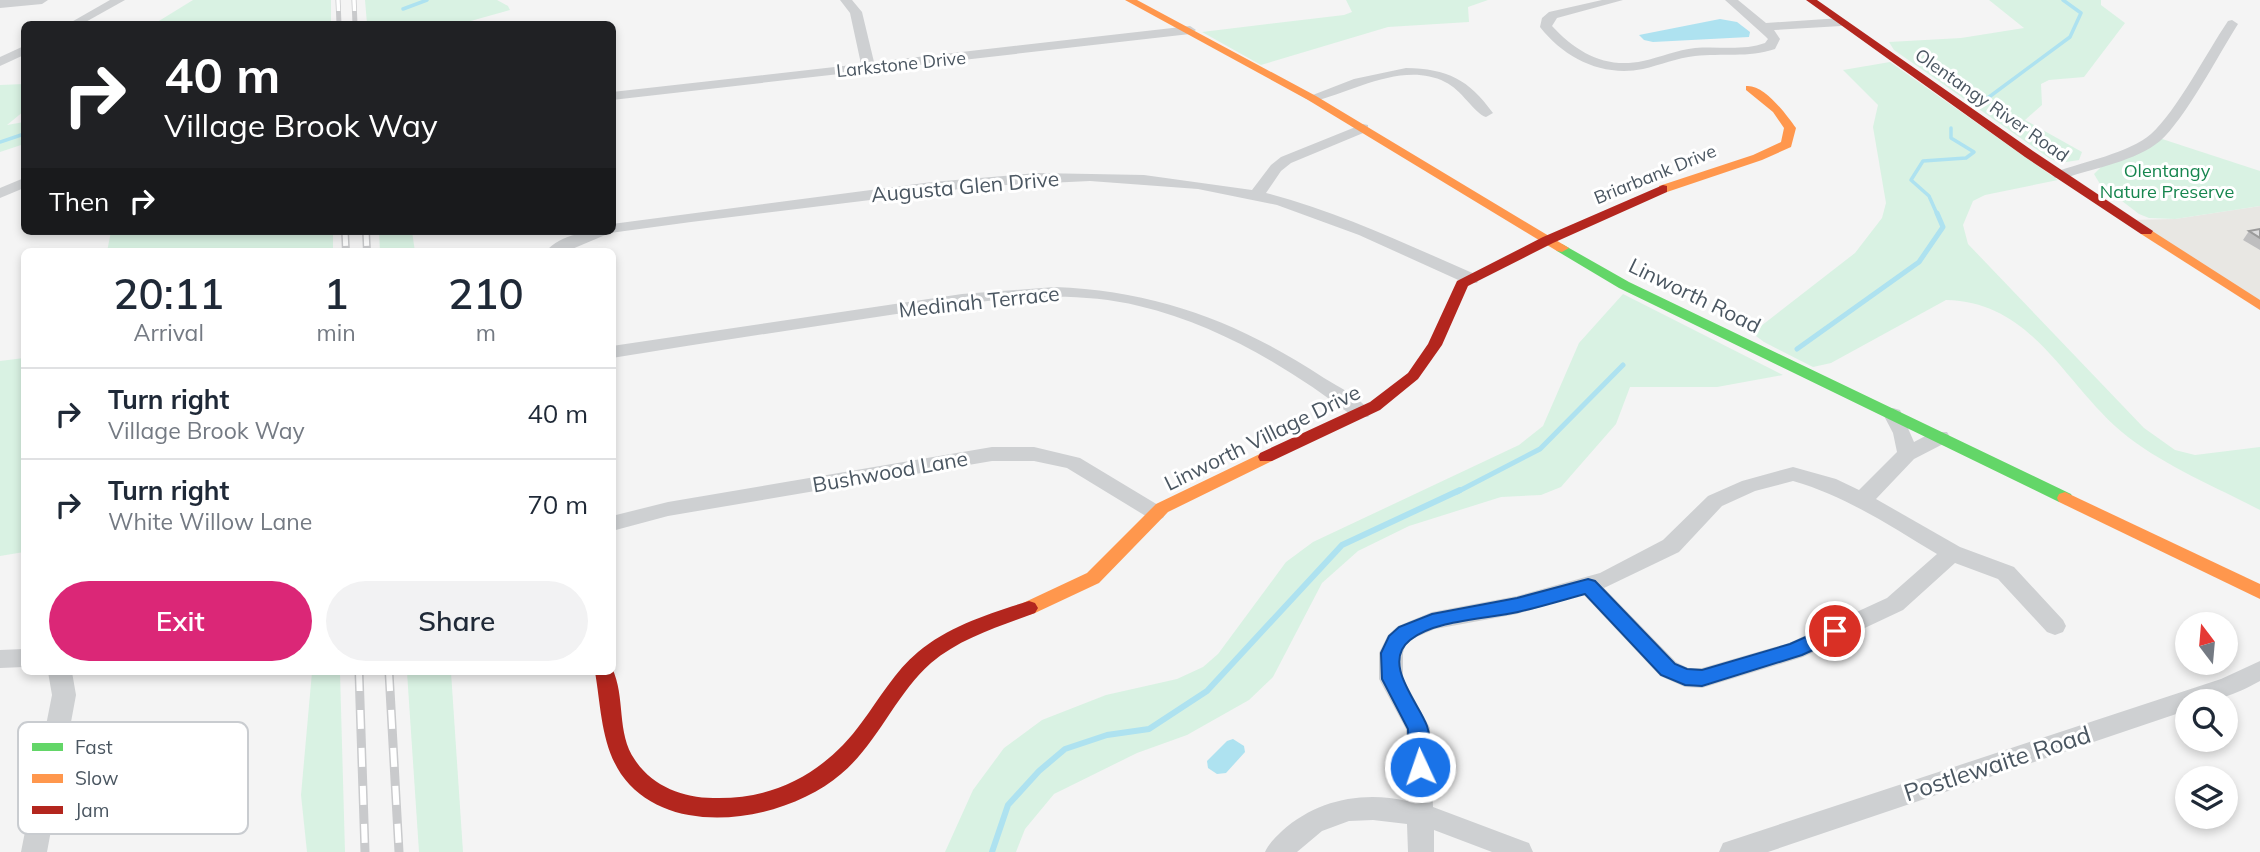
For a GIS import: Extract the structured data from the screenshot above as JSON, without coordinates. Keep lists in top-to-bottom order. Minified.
{"streets":{"main road":["Olentangy River Road","Briarbank Drive","Linworth Road","Linworth Village Drive"],"street":["Larkstone Drive","Augusta Glen Drive","Medinah Terrace","Bushwood Lane","Postlewaite Road"]},"crossings":[["Larkstone Drive","Linworth Road"],["Briarbank Drive","Linworth Road"],["Briarbank Drive","Linworth Village Drive"],["Augusta Glen Drive","Linworth Village Drive"],["Linworth Road","Linworth Village Drive"],["Medinah Terrace","Linworth Village Drive"],["Linworth Village Drive","Bushwood Lane"]],"parks":["Olentangy Nature Preserve"],"legend":["Fast","Slow","Jam"],"north":"top","page":{"turn":["40 m","Village Brook Way"],"then":"Then","eta":["20:11","Arrival","1","min","210","m"],"list":[{"name":"Turn right","note":"Village Brook Way","value":"40 m"},{"name":"Turn right","note":"White Willow Lane","value":"70 m"}],"buttons":["Exit","Share"]}}
